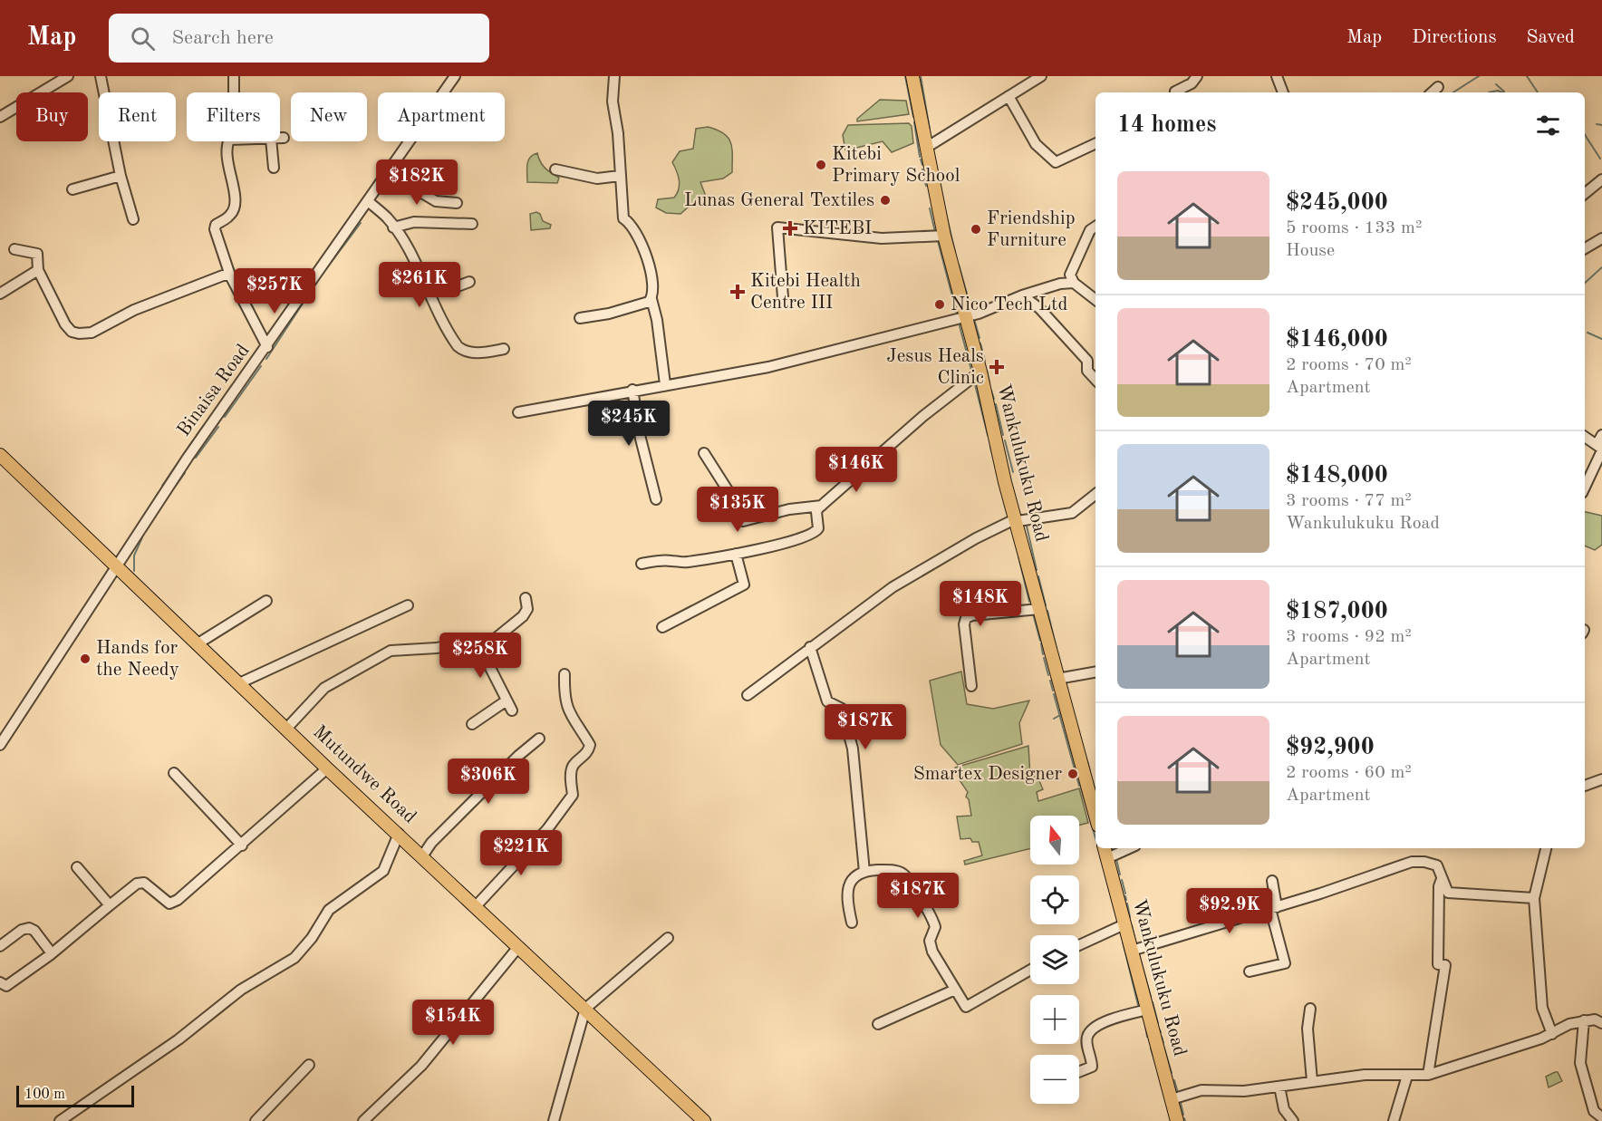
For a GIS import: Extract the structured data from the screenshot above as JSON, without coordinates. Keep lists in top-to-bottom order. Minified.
{"streets":{"main road":["Wankulukuku Road","Mutundwe Road"],"street":["Binaisa Road"]},"crossings":[["Binaisa Road","Mutundwe Road"]],"places":{"other":["Kitebi Primary School","Lunas General Textiles","Friendship Furniture","Nico Tech Ltd","Hands for the Needy","Smartex Designer"],"health":["KITEBI","Kitebi Health Centre III","Jesus Heals Clinic"]},"scale_bar":"100 m","north":"top","page":{"header":"Map","search":"Search here","nav":["Map","Directions","Saved"],"chip":["Buy","Rent","Filters","New","Apartment"],"heading":"14 homes","list":[{"name":"$245,000","note":"5 rooms · 133 m² · House"},{"name":"$146,000","note":"2 rooms · 70 m² · Apartment"},{"name":"$148,000","note":"3 rooms · 77 m² · Wankulukuku Road"},{"name":"$187,000","note":"3 rooms · 92 m² · Apartment"},{"name":"$92,900","note":"2 rooms · 60 m² · Apartment"}],"price":["$182K","$261K","$257K","$245K","$146K","$135K","$148K","$258K","$187K","$306K","$221K","$187K","$92.9K","$154K"],"map_buttons":["+","−"],"scale":"100 m"}}
